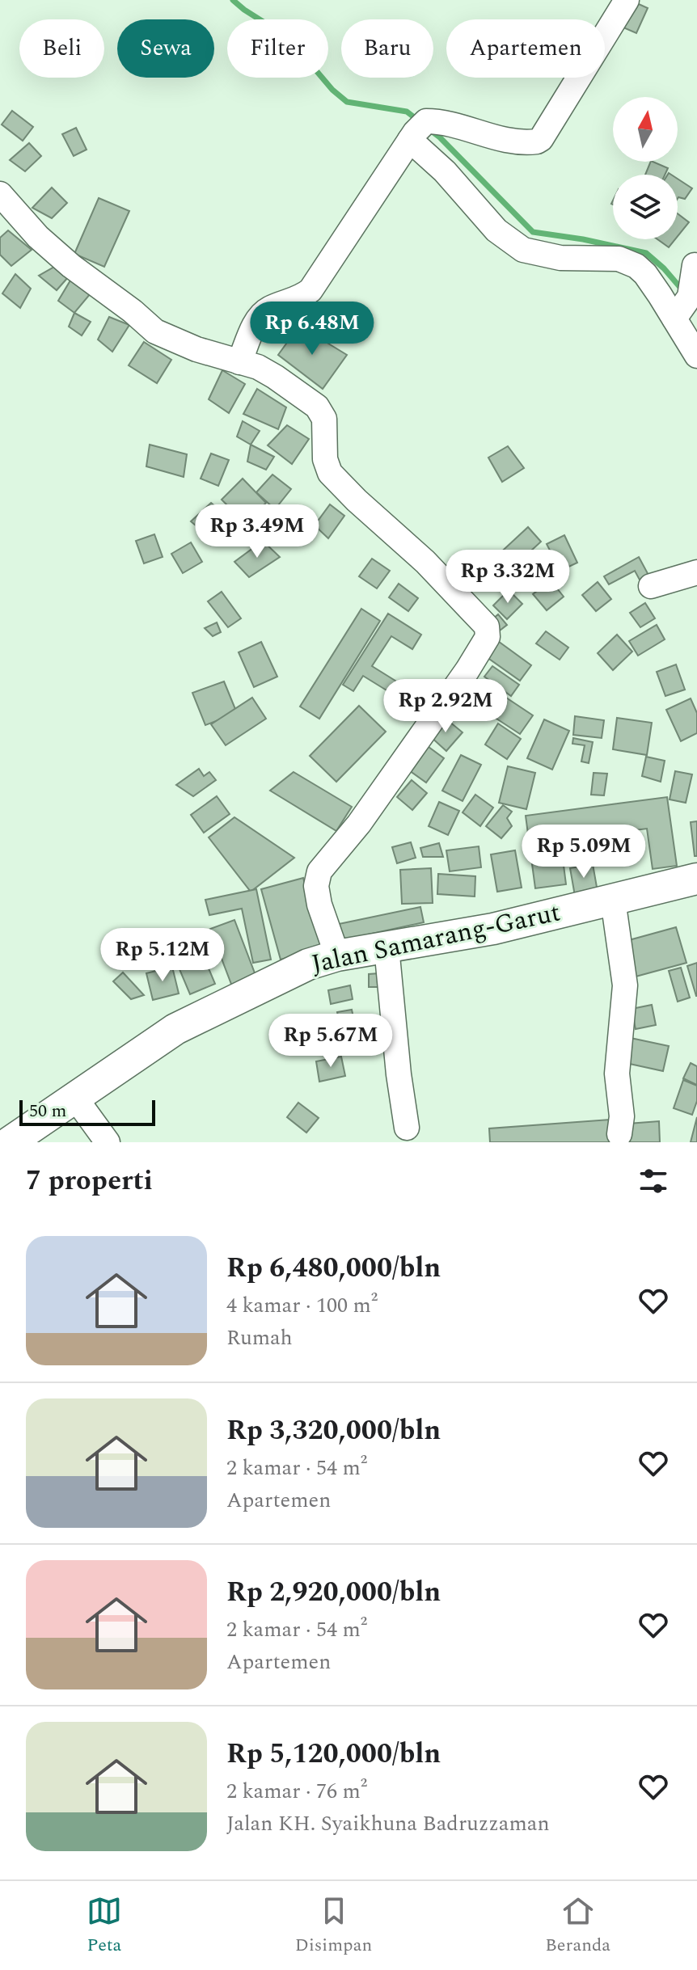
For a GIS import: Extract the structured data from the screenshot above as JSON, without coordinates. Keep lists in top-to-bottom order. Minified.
{"streets":{"main road":["Jalan Samarang-Garut"]},"scale_bar":"50 m","north":"top","page":{"chip":["Beli","Sewa","Filter","Baru","Apartemen"],"price":["Rp 6.48M","Rp 3.49M","Rp 3.32M","Rp 2.92M","Rp 5.09M","Rp 5.12M","Rp 5.67M"],"scale":"50 m","heading":"7 properti","list":[{"name":"Rp 6,480,000/bln","note":"4 kamar · 100 m² · Rumah"},{"name":"Rp 3,320,000/bln","note":"2 kamar · 54 m² · Apartemen"},{"name":"Rp 2,920,000/bln","note":"2 kamar · 54 m² · Apartemen"},{"name":"Rp 5,120,000/bln","note":"2 kamar · 76 m² · Jalan KH. Syaikhuna Badruzzaman"}],"tabs":["Peta","Disimpan","Beranda"]}}
